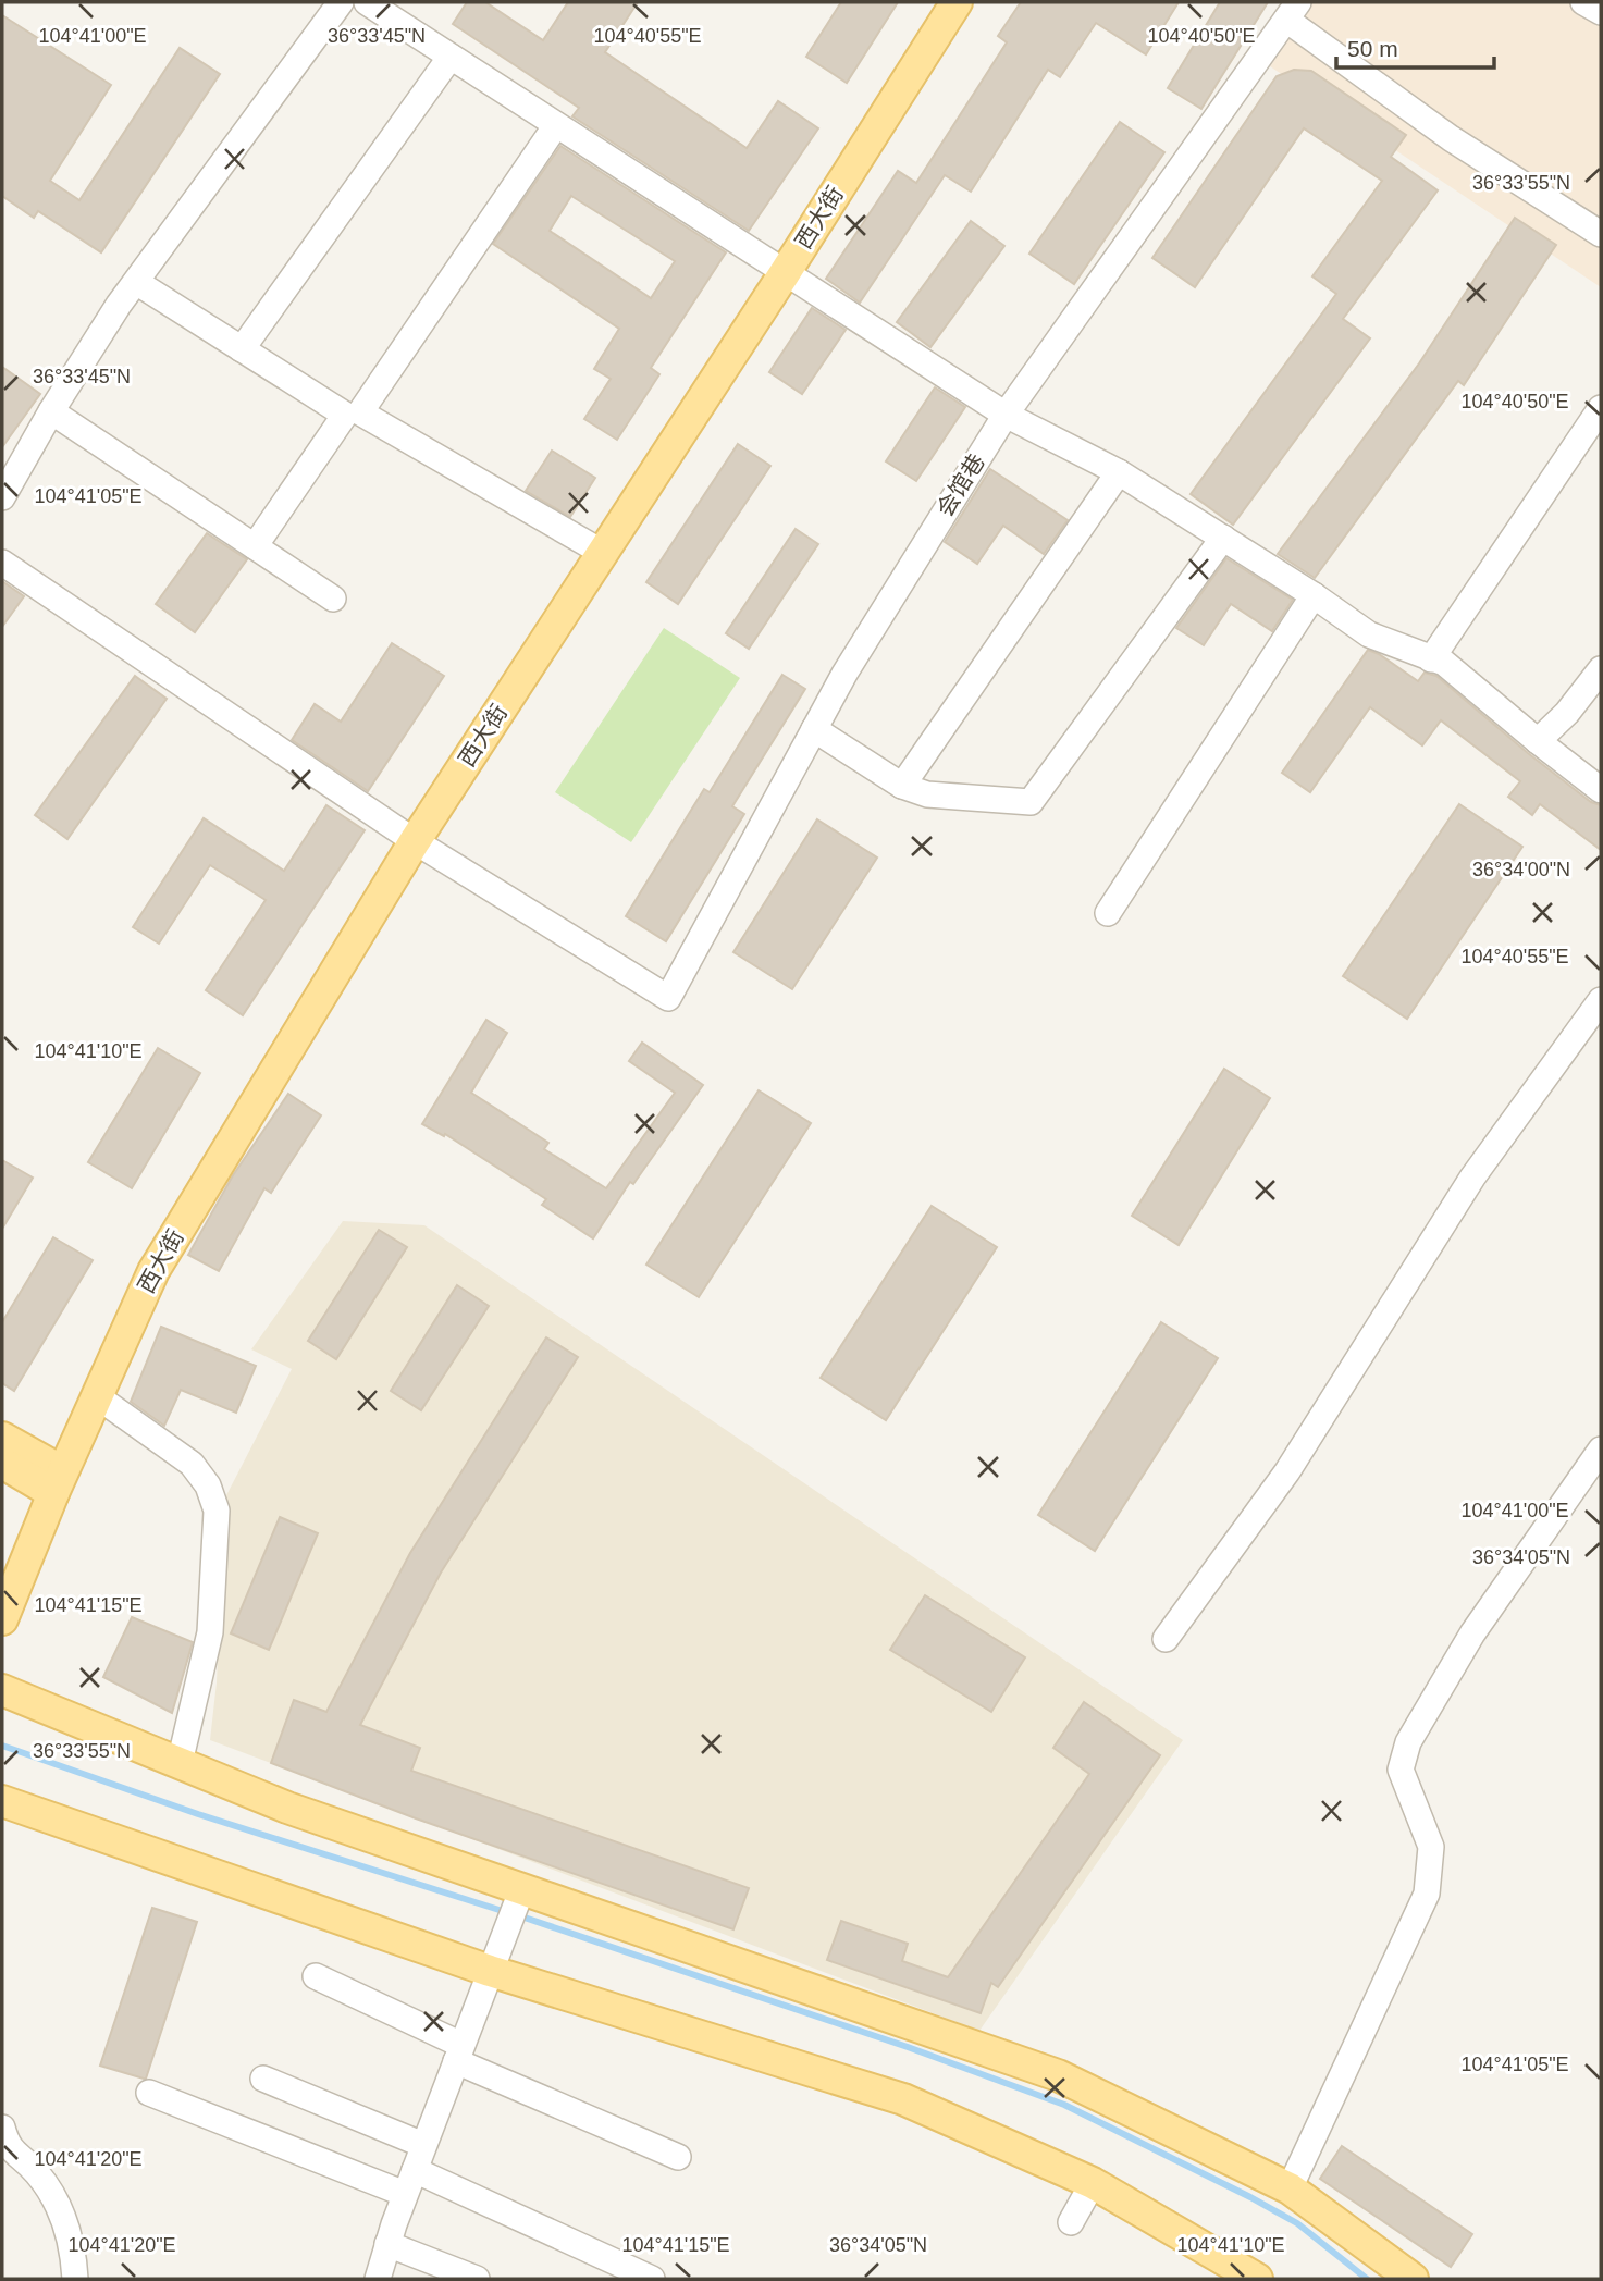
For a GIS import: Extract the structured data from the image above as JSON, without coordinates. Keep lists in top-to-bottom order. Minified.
{"streets":{"main road":["西大街"],"street":["会馆巷"]},"crossings":[["西大街","会馆巷"]],"scale_bar":"50 m","coordinates":["104°41'00\"E","36°33'45\"N","104°40'55\"E","104°40'50\"E","36°33'55\"N","104°41'05\"E","36°34'00\"N","104°41'10\"E","36°34'05\"N","104°41'15\"E","104°41'20\"E"]}
